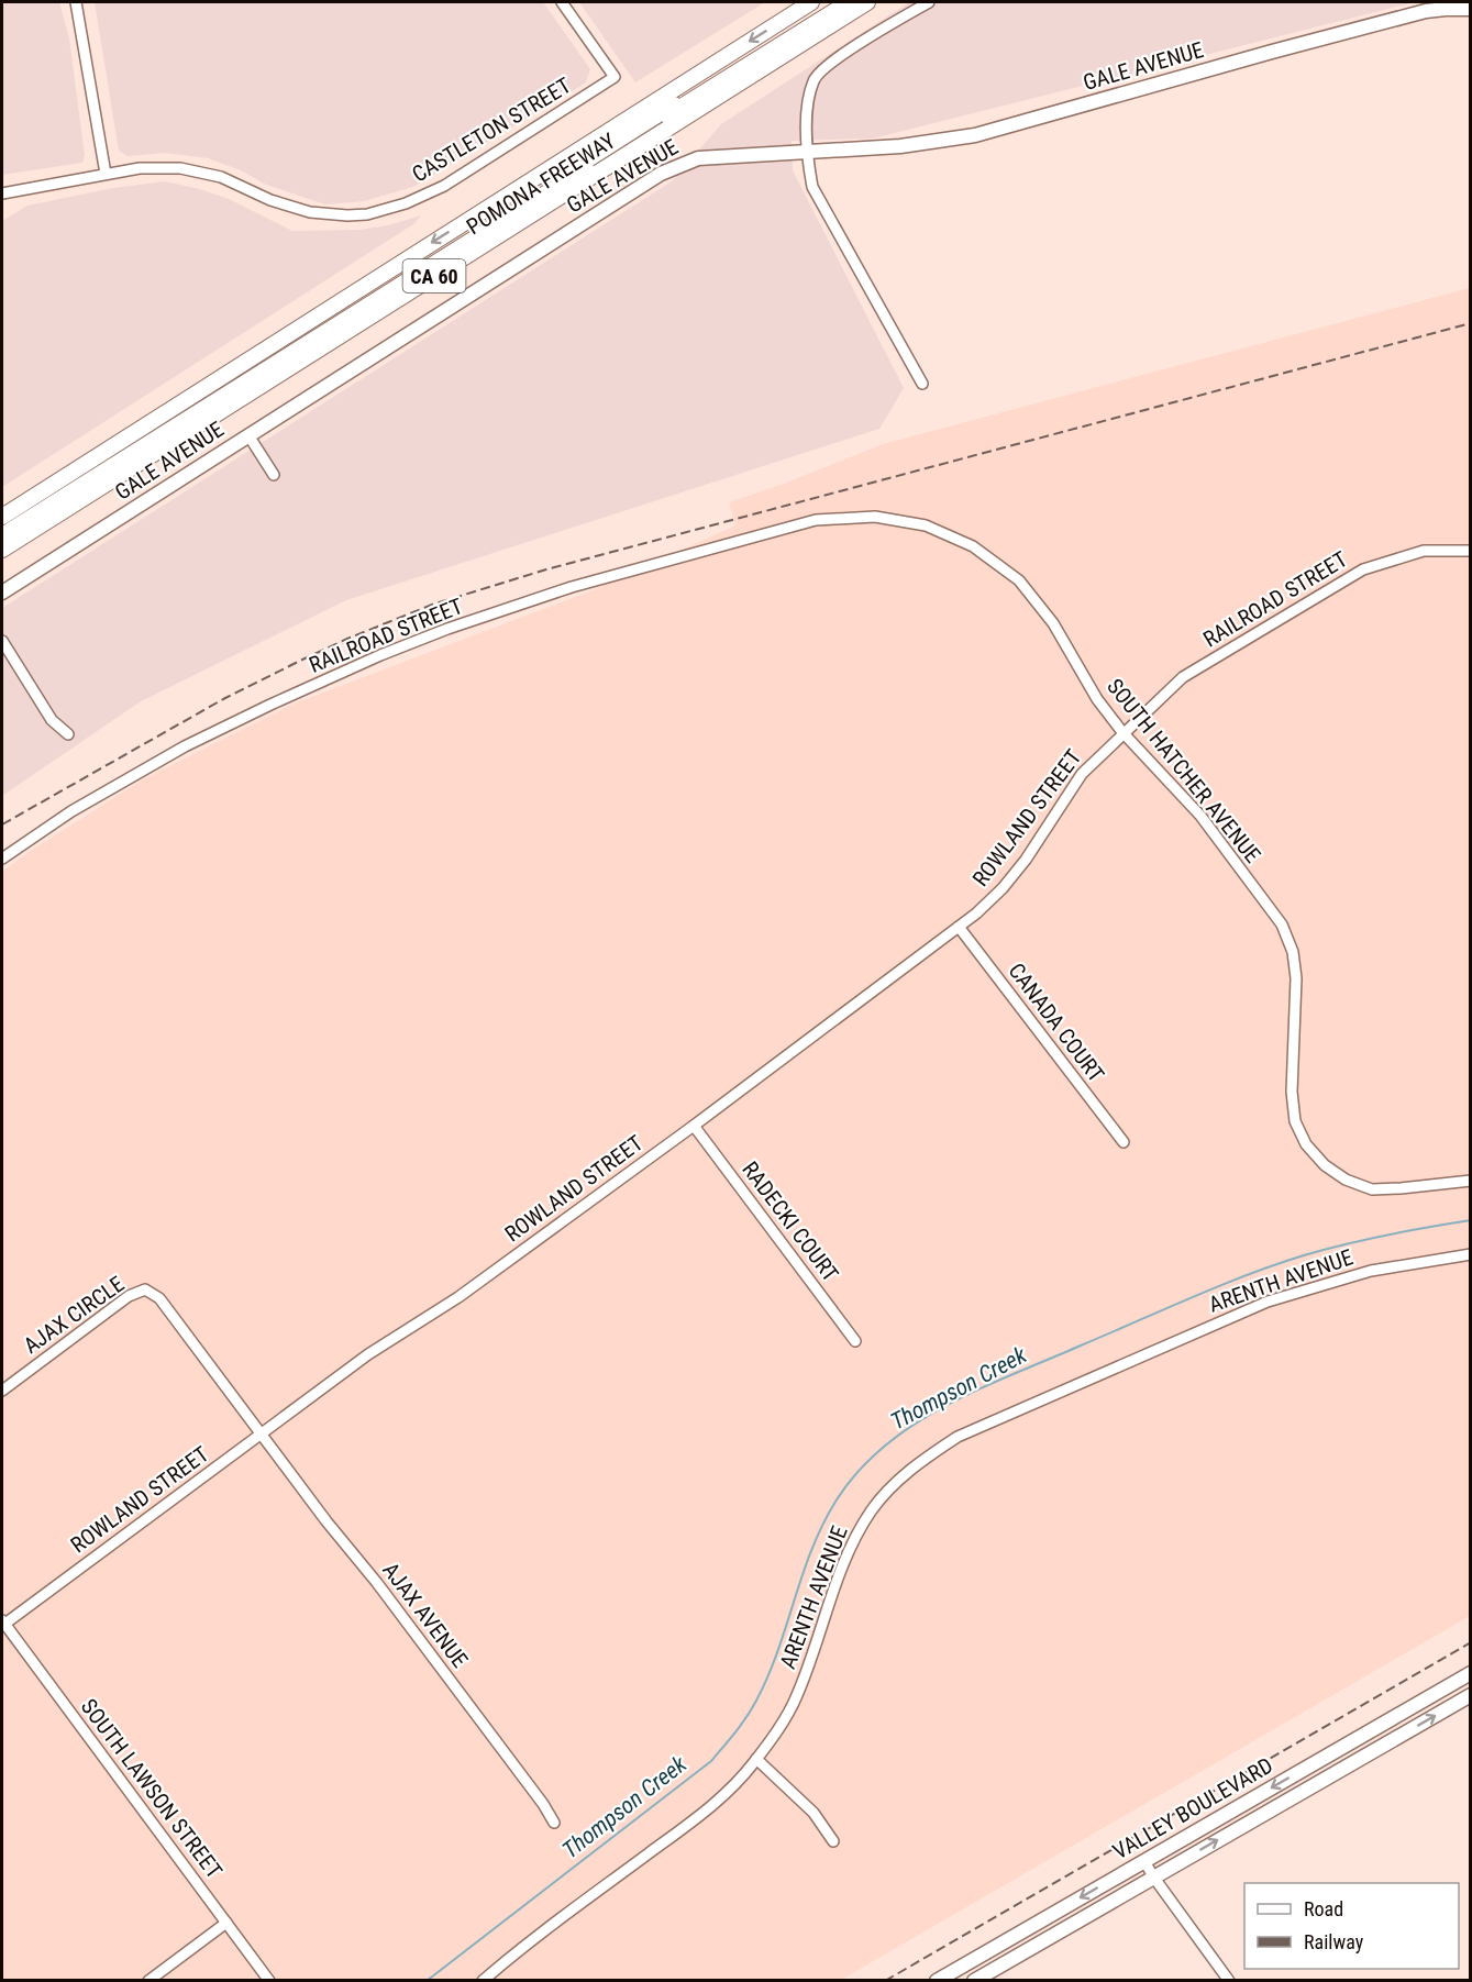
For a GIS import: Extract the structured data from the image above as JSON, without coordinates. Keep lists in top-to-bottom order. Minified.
{"streets":{"highway":["POMONA FREEWAY","CA 60"],"main road":["GALE AVENUE","VALLEY BOULEVARD"],"street":["CASTLETON STREET","RAILROAD STREET","SOUTH HATCHER AVENUE","ROWLAND STREET","CANADA COURT","RADECKI COURT","ARENTH AVENUE","AJAX CIRCLE","AJAX AVENUE","SOUTH LAWSON STREET"]},"crossings":[["RAILROAD STREET","SOUTH HATCHER AVENUE"],["RAILROAD STREET","ROWLAND STREET"],["SOUTH HATCHER AVENUE","ROWLAND STREET"],["ROWLAND STREET","CANADA COURT"],["ROWLAND STREET","RADECKI COURT"],["ROWLAND STREET","AJAX CIRCLE"],["ROWLAND STREET","AJAX AVENUE"],["ROWLAND STREET","SOUTH LAWSON STREET"],["AJAX CIRCLE","AJAX AVENUE"]],"water":["Thompson Creek"],"legend":["Road","Railway"]}
